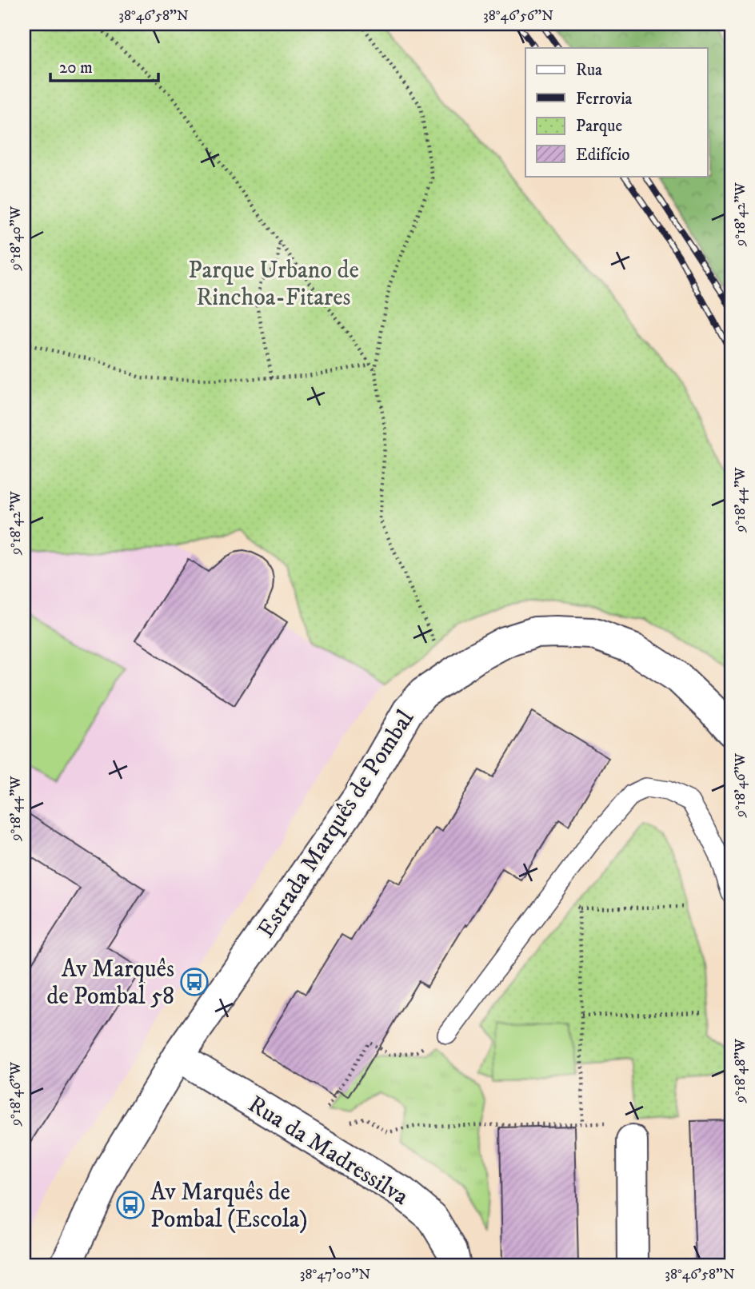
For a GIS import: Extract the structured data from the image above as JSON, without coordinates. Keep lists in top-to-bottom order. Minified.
{"streets":{"street":["Estrada Marquês de Pombal","Rua da Madressilva"]},"crossings":[["Estrada Marquês de Pombal","Rua da Madressilva"]],"parks":["Parque Urbano de Rinchoa-Fitares"],"places":{"bus stop":["Av Marquês de Pombal 58","Av Marquês de Pombal (Escola)"]},"legend":["Rua","Ferrovia","Parque","Edifício"],"scale_bar":"20 m","coordinates":["38°46'58\"N","38°46'56\"N","9°18'42\"W","9°18'40\"W","9°18'44\"W","9°18'46\"W","9°18'48\"W","38°47'00\"N"]}
